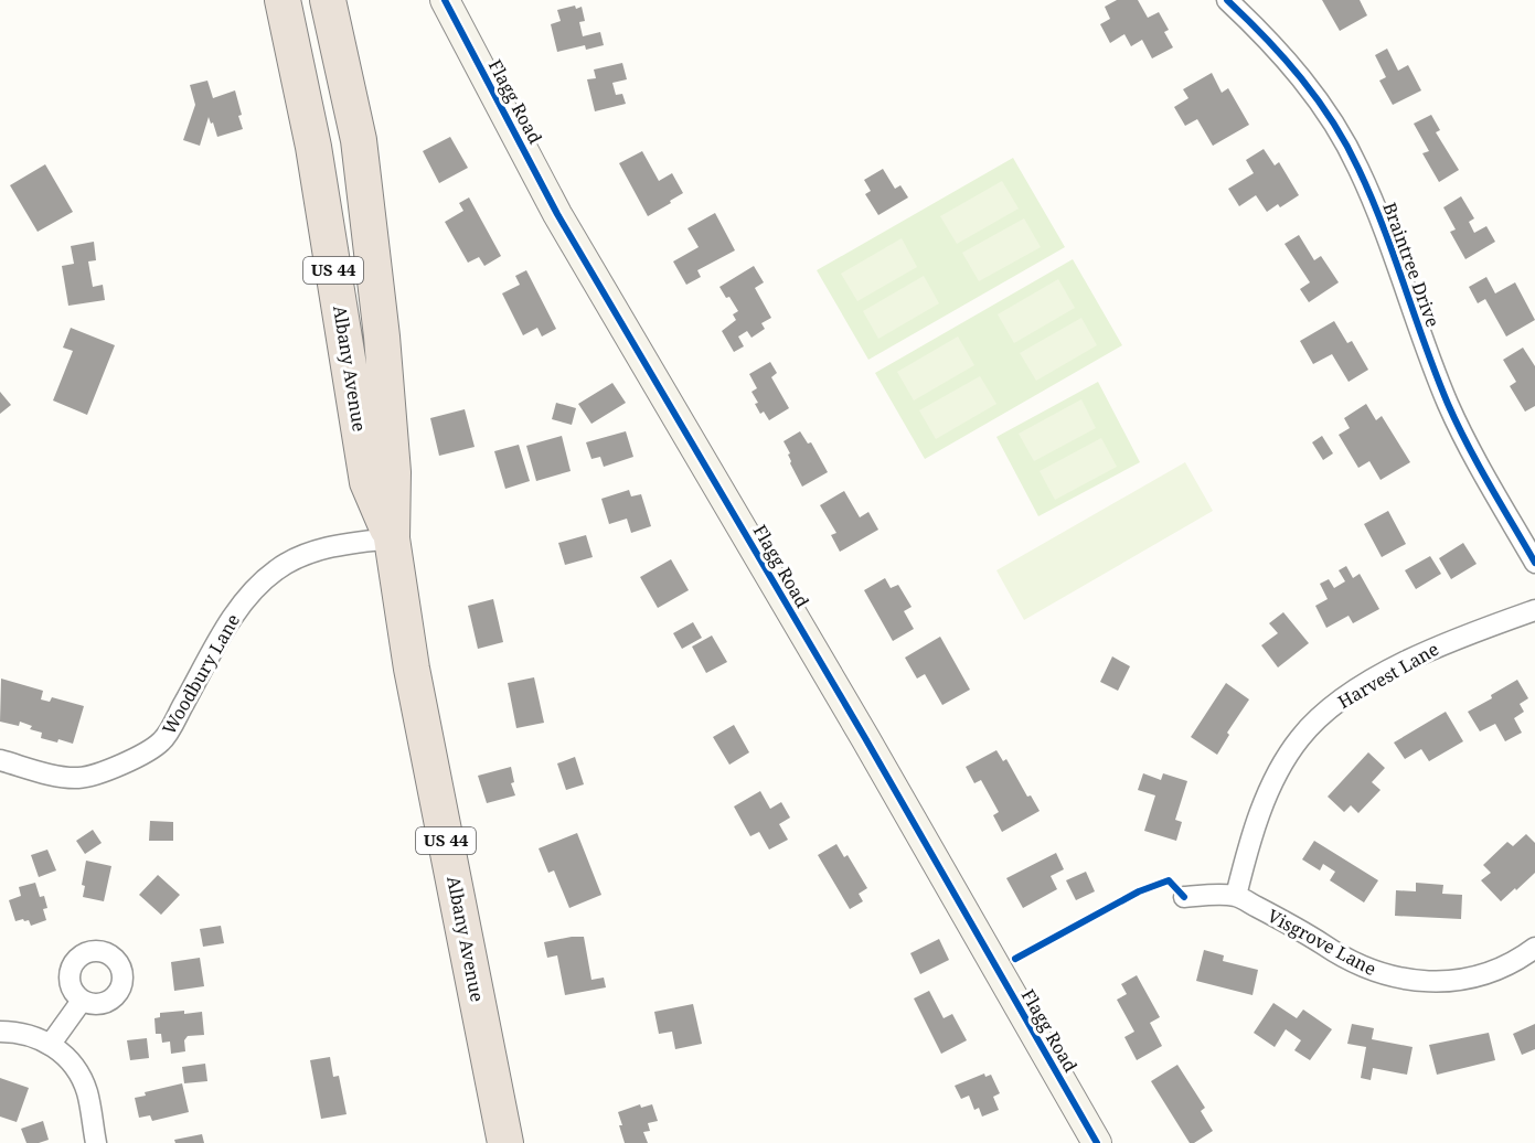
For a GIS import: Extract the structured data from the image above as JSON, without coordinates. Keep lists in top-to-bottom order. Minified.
{"streets":{"highway":["US 44","Albany Avenue"],"street":["Flagg Road","Braintree Drive","Woodbury Lane","Harvest Lane","Visgrove Lane"]},"crossings":[["Albany Avenue","Woodbury Lane"],["Harvest Lane","Visgrove Lane"]]}
